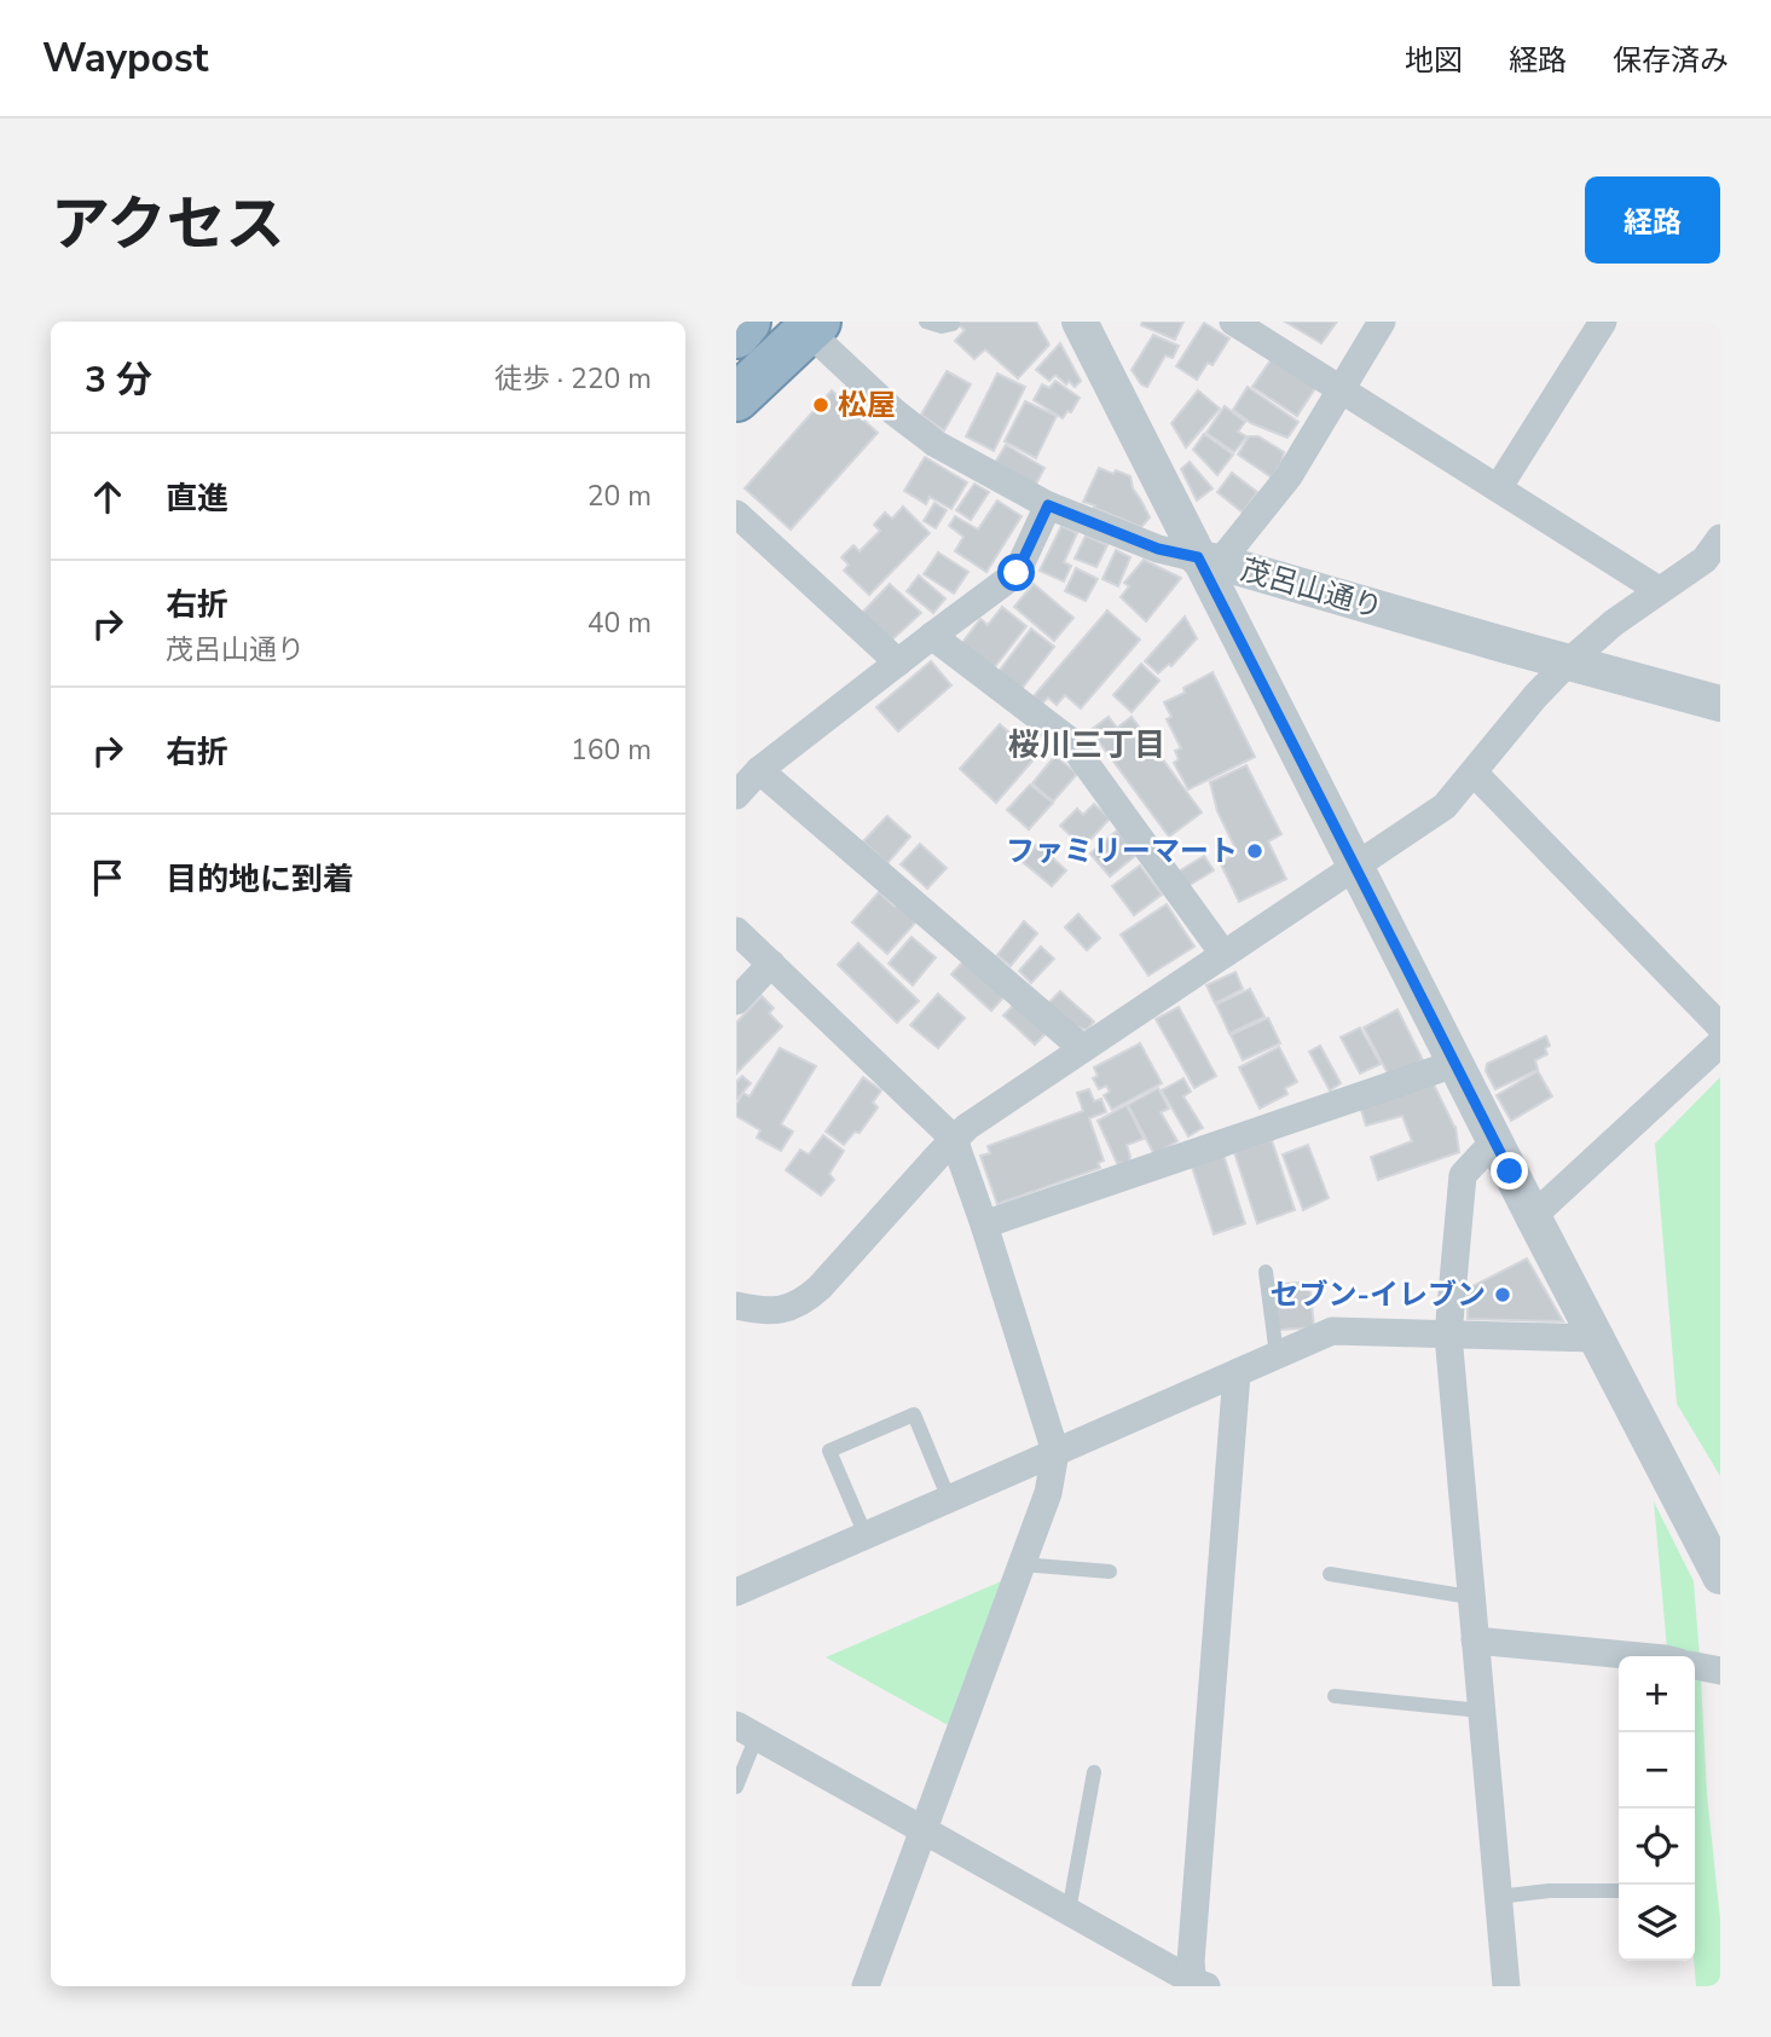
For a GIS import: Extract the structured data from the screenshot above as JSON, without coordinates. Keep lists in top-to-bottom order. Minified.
{"streets":{"street":["茂呂山通り"]},"districts":["桜川三丁目"],"places":["松屋","ファミリーマート","セブン-イレブン"],"page":{"header":"Waypost","nav":["地図","経路","保存済み"],"title":"アクセス","buttons":"経路","heading":["3 分","徒歩 · 220 m"],"list":[["直進","20 m"],["右折","茂呂山通り","40 m"],["右折","160 m"],"目的地に到着"],"map_buttons":["+","−"]}}
